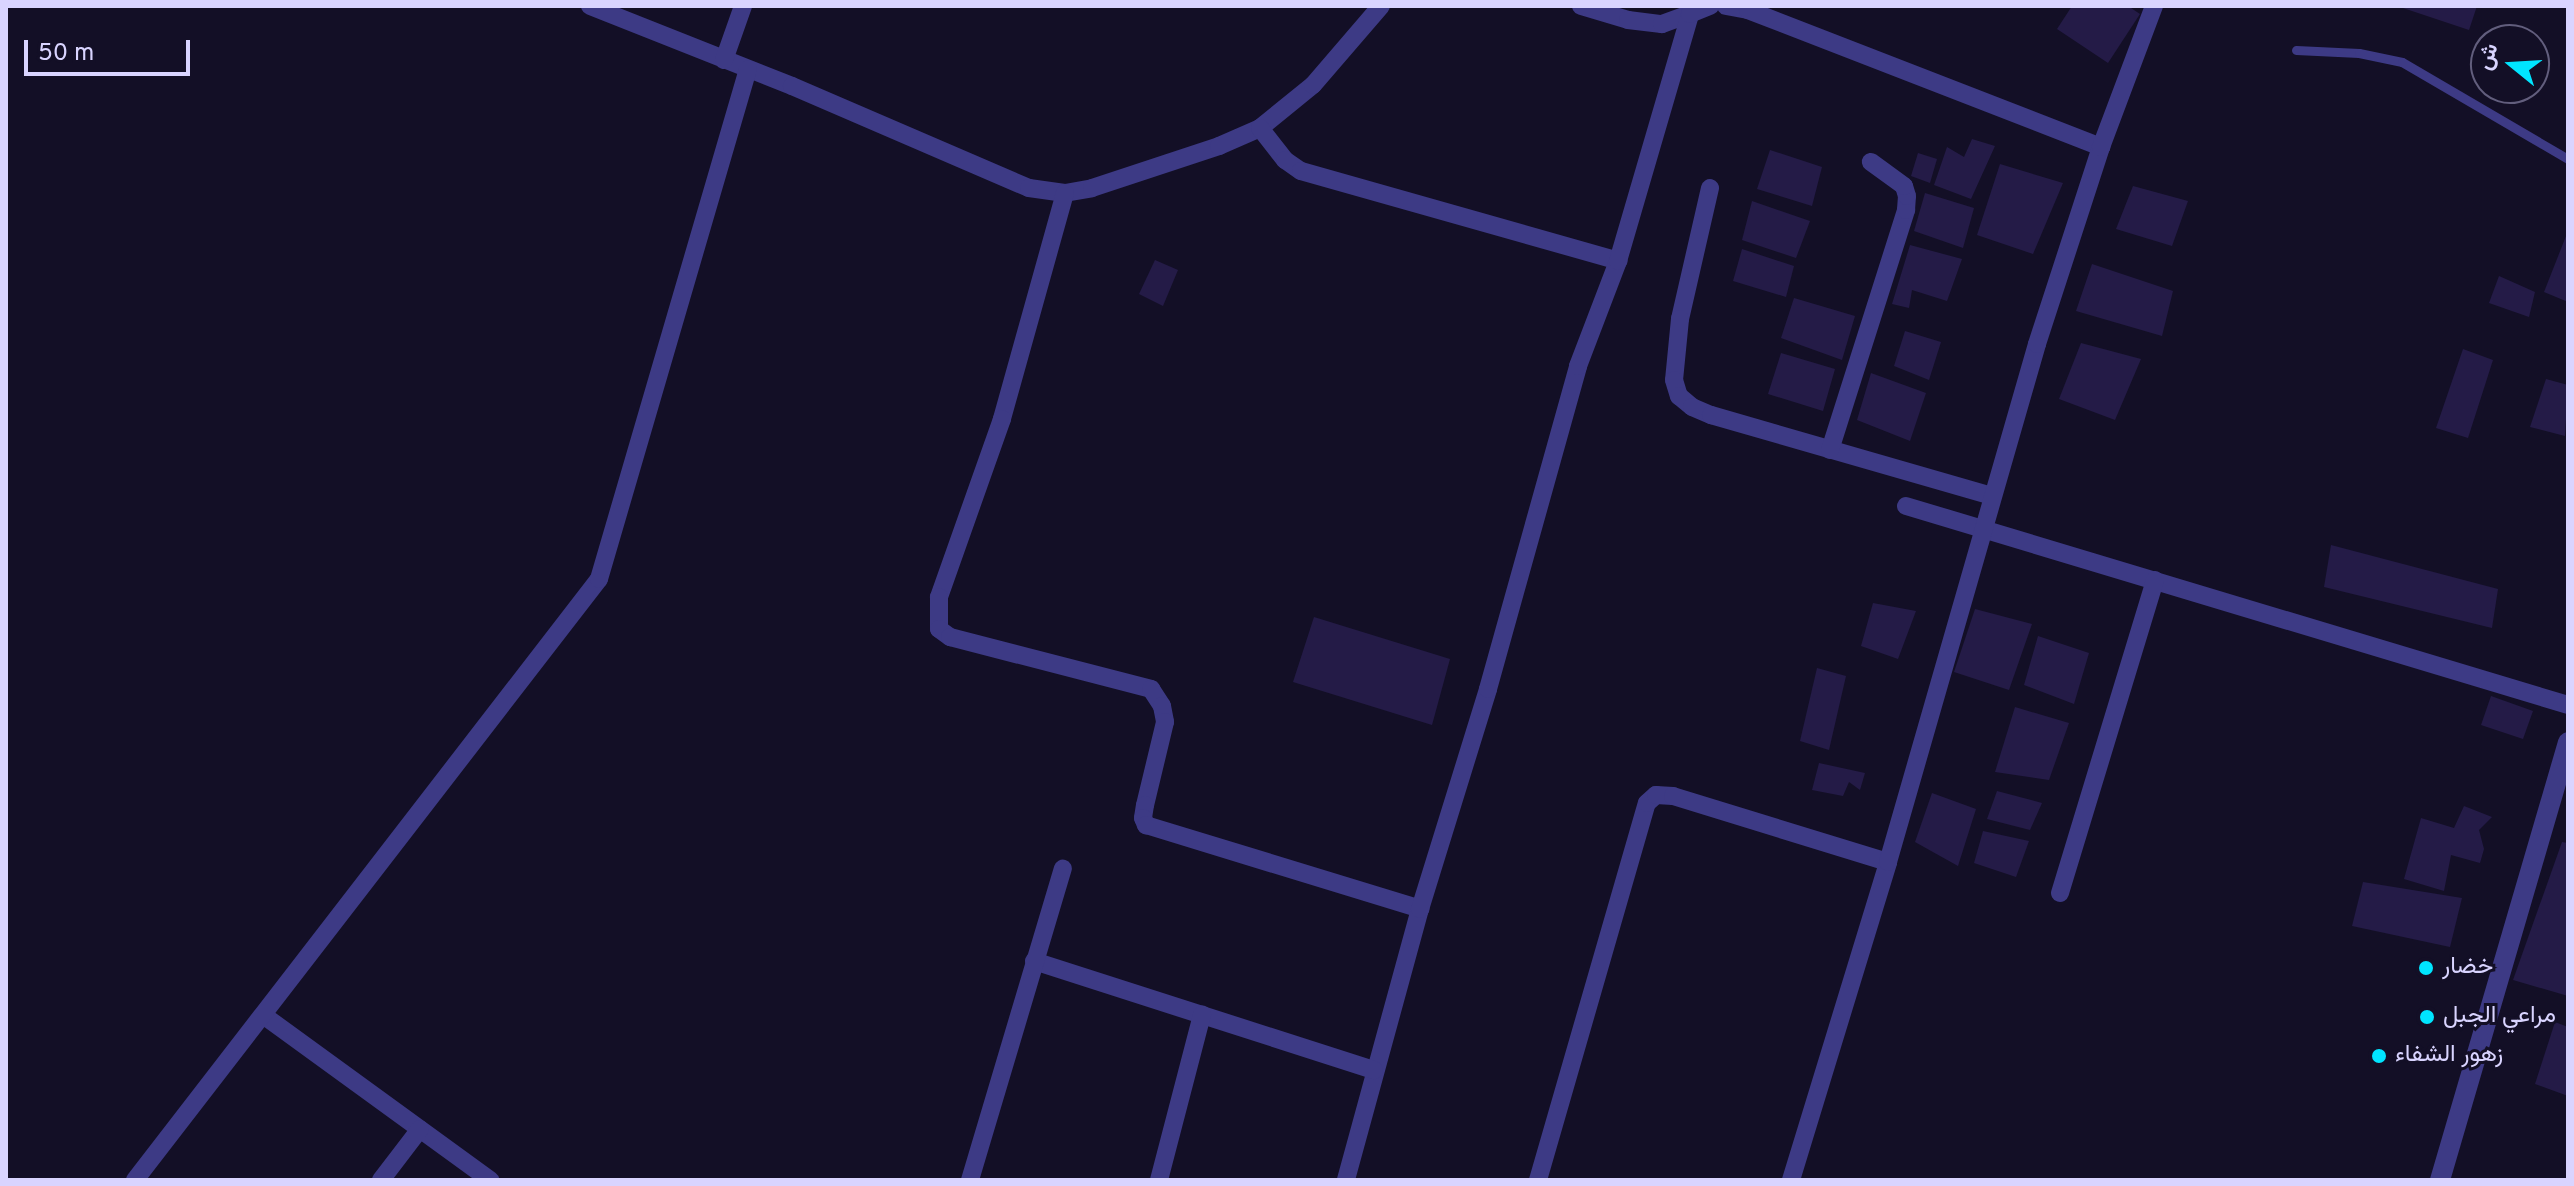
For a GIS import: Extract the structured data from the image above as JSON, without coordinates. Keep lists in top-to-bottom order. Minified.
{"places":["خضار","مراعي الجبل","زهور الشفاء"],"scale_bar":"50 m","north":"left"}
